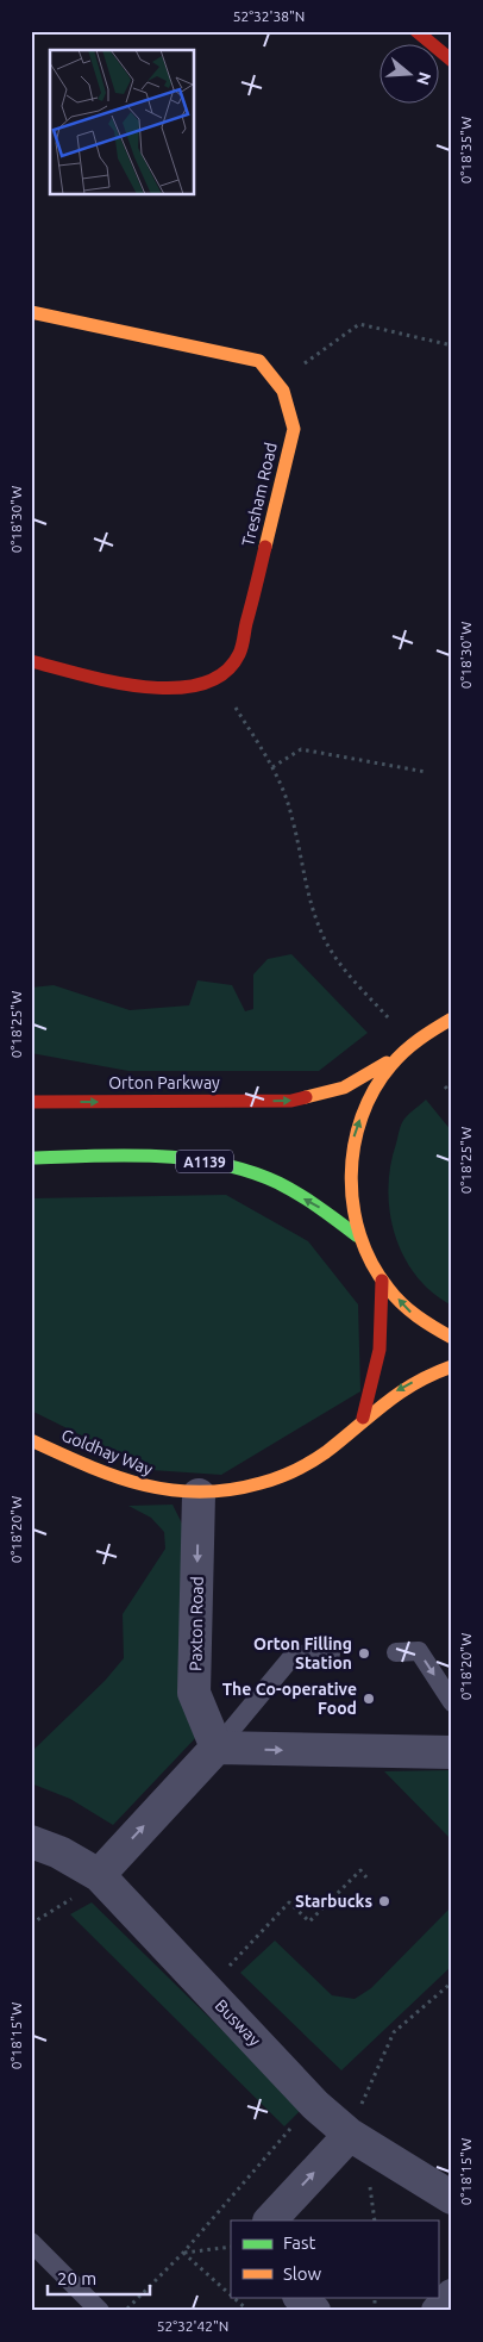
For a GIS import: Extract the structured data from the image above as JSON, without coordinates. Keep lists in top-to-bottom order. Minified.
{"streets":{"street":["Tresham Road","Orton Parkway","A1139","Goldhay Way","Paxton Road","Busway"]},"crossings":[["Goldhay Way","Paxton Road"]],"one_way":["Paxton Road"],"places":["Orton Filling Station","The Co-operative Food","Starbucks"],"legend":["Fast","Slow"],"scale_bar":"20 m","north":"right","coordinates":["52°32'38\"N","0°18'35\"W","0°18'30\"W","0°18'25\"W","0°18'20\"W","0°18'15\"W","52°32'42\"N"]}
